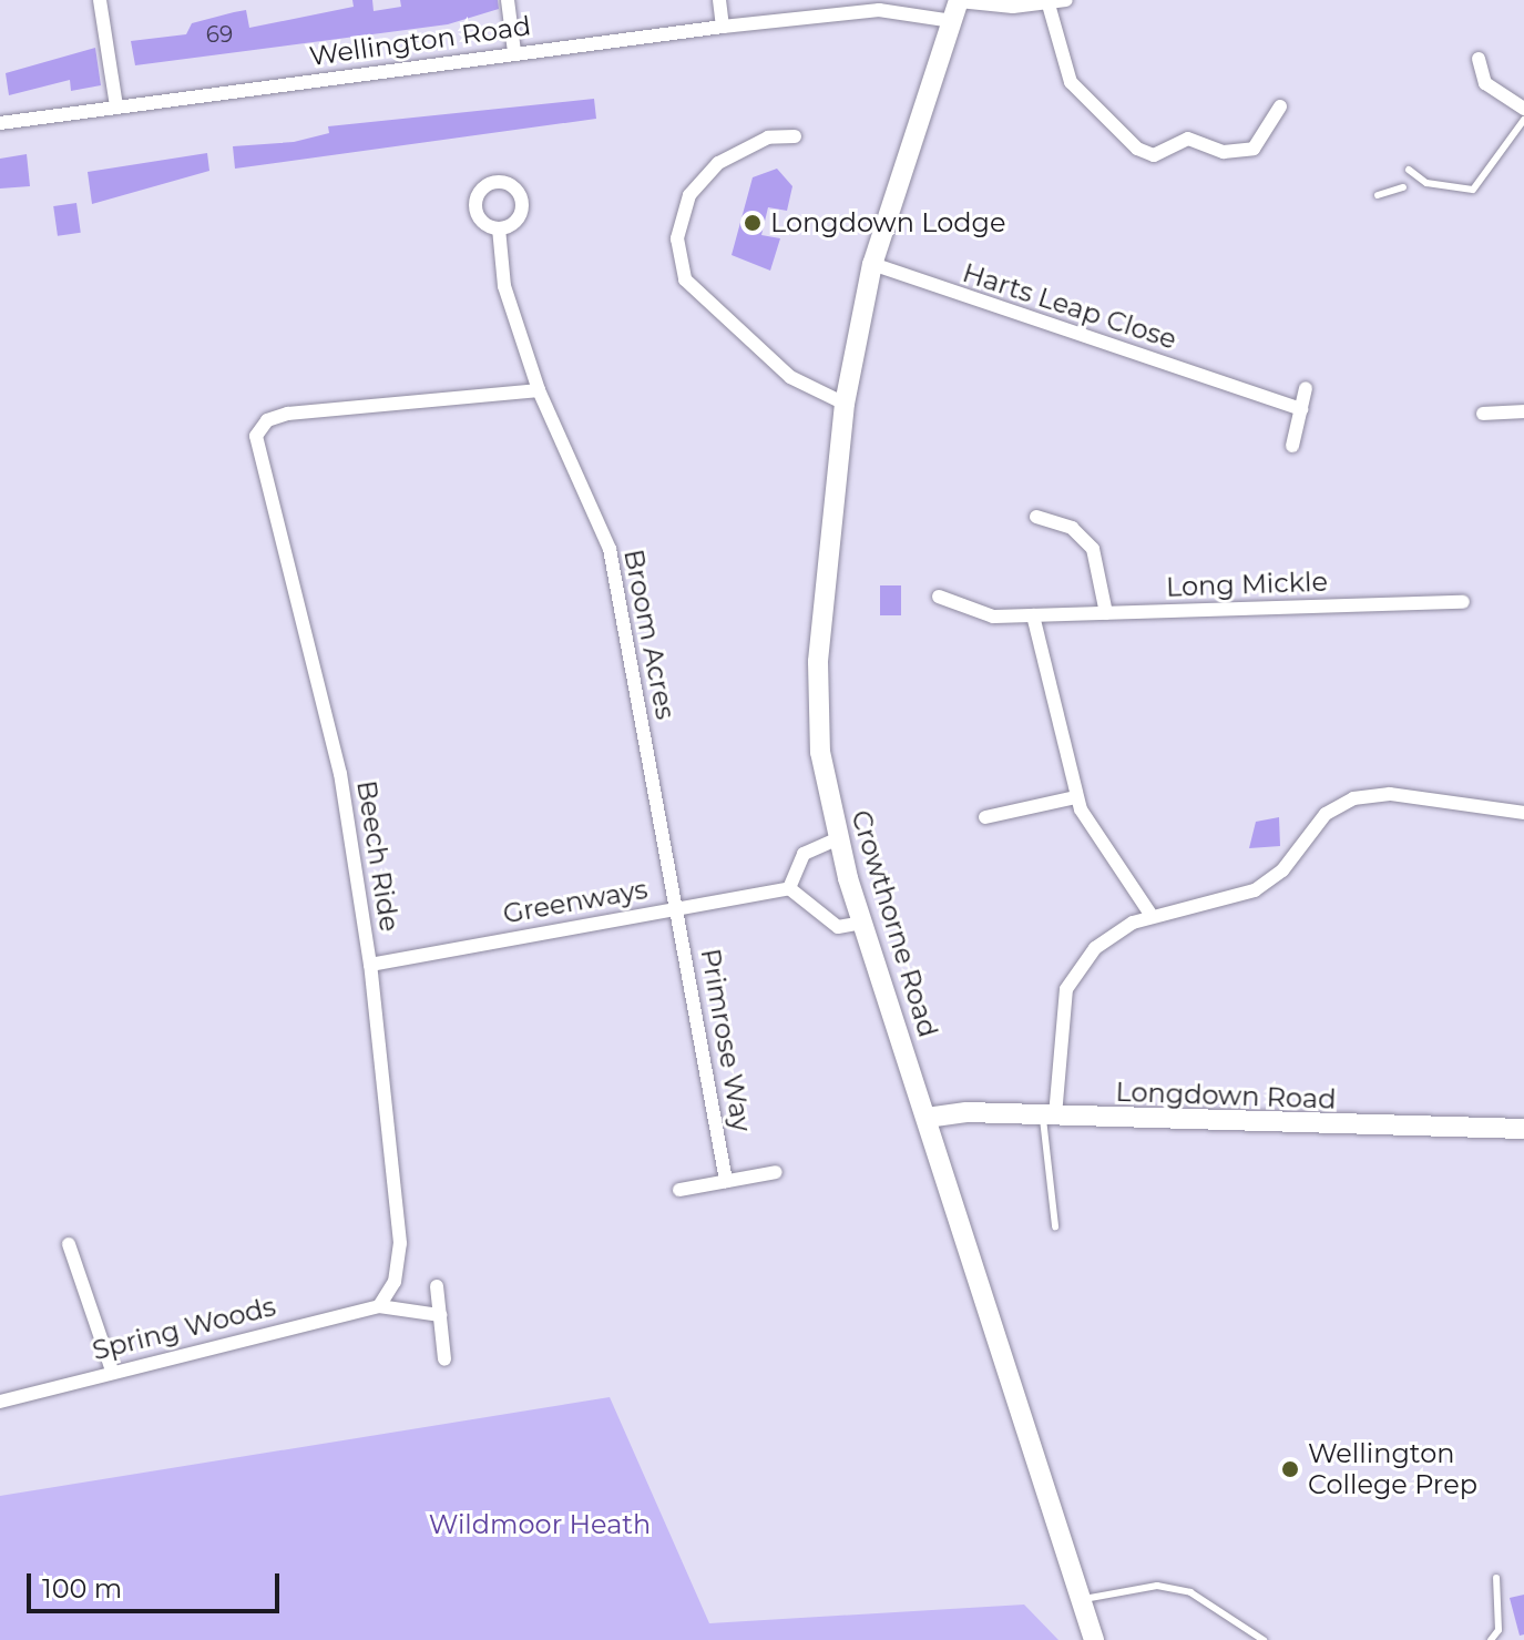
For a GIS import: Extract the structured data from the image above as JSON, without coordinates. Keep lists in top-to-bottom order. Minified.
{"streets":{"street":["Wellington Road","Harts Leap Close","Long Mickle","Broom Acres","Beech Ride","Greenways","Crowthorne Road","Primrose Way","Longdown Road","Spring Woods"]},"crossings":[["Wellington Road","Crowthorne Road"],["Harts Leap Close","Crowthorne Road"],["Broom Acres","Beech Ride"],["Broom Acres","Greenways"],["Broom Acres","Primrose Way"],["Beech Ride","Greenways"],["Greenways","Primrose Way"],["Crowthorne Road","Longdown Road"]],"parks":["Wildmoor Heath"],"places":["Longdown Lodge","Wellington College Prep"],"house_numbers":["69"],"scale_bar":"100 m"}
